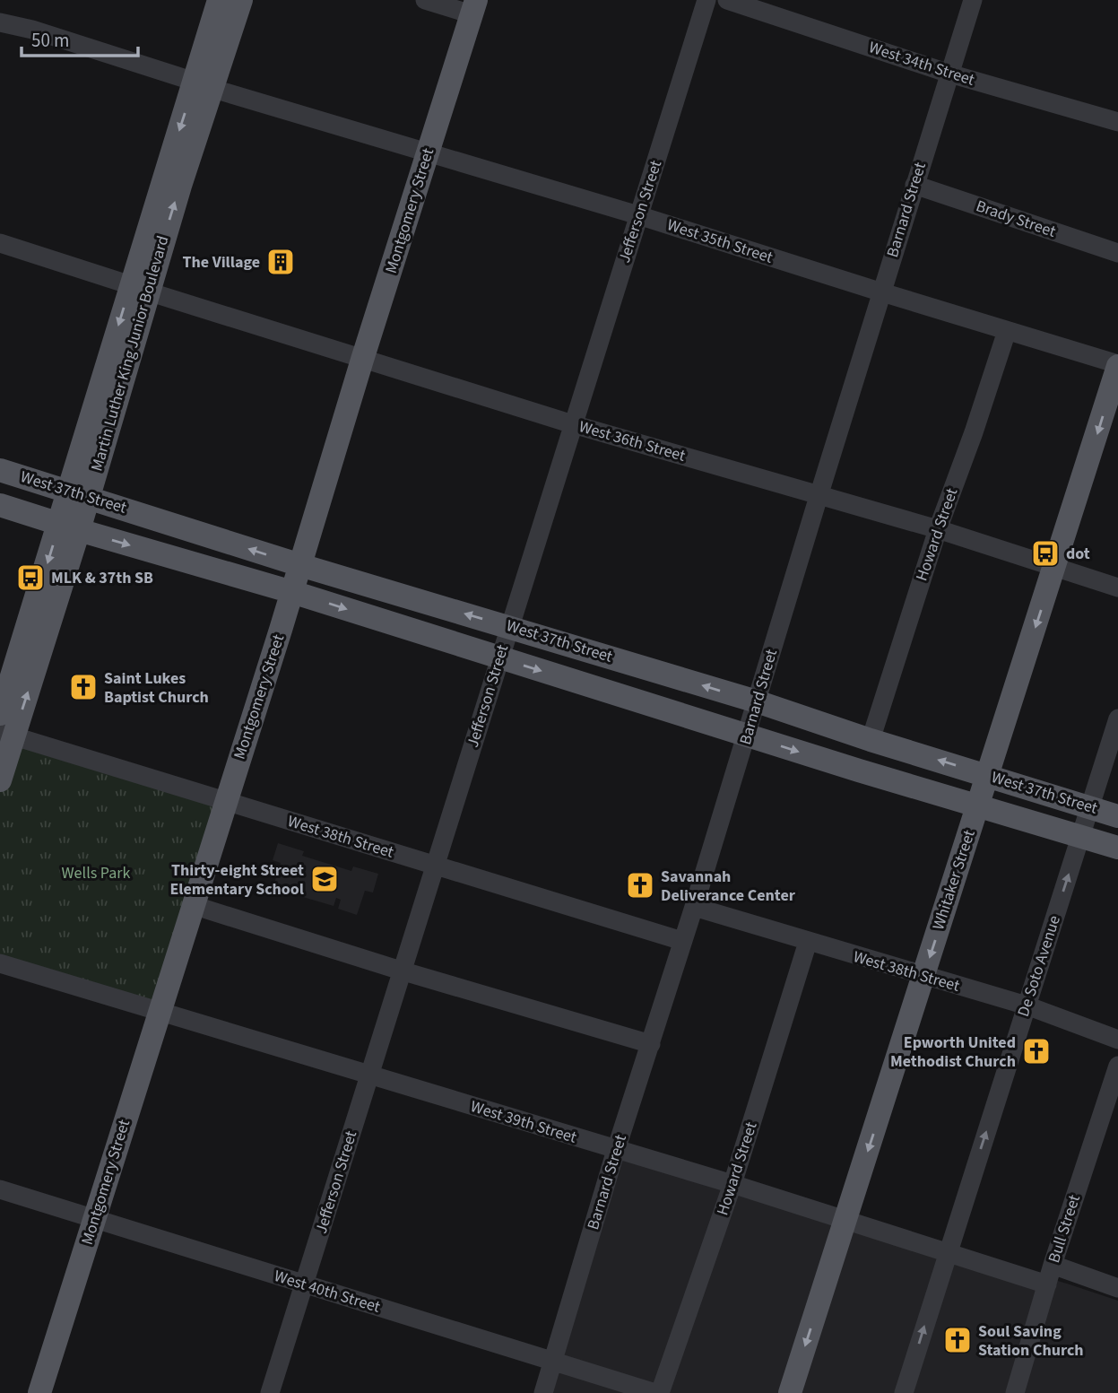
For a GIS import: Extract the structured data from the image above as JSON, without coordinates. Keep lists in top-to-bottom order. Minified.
{"streets":{"main road":["Montgomery Street","Martin Luther King Junior Boulevard","West 37th Street","Whitaker Street"],"street":["West 34th Street","Barnard Street","Jefferson Street","Brady Street","West 35th Street","West 36th Street","Howard Street","West 38th Street","De Soto Avenue","West 39th Street","Bull Street","West 40th Street"]},"crossings":[["West 34th Street","Barnard Street"],["Barnard Street","Brady Street"],["Barnard Street","West 35th Street"],["Barnard Street","West 36th Street"],["Barnard Street","West 37th Street"],["Barnard Street","West 38th Street"],["Barnard Street","West 39th Street"],["Barnard Street","West 40th Street"],["Montgomery Street","West 35th Street"],["Montgomery Street","West 36th Street"],["Montgomery Street","West 37th Street"],["Montgomery Street","West 38th Street"],["Montgomery Street","West 39th Street"],["Montgomery Street","West 40th Street"],["Jefferson Street","West 35th Street"],["Jefferson Street","West 36th Street"],["Jefferson Street","West 37th Street"],["Jefferson Street","West 38th Street"],["Jefferson Street","West 39th Street"],["Jefferson Street","West 40th Street"],["West 35th Street","Martin Luther King Junior Boulevard"],["West 35th Street","Howard Street"],["West 35th Street","Whitaker Street"],["Martin Luther King Junior Boulevard","West 36th Street"],["Martin Luther King Junior Boulevard","West 37th Street"],["Martin Luther King Junior Boulevard","West 38th Street"],["West 36th Street","Howard Street"],["West 36th Street","Whitaker Street"],["West 37th Street","Howard Street"],["West 37th Street","Whitaker Street"],["West 37th Street","De Soto Avenue"],["Howard Street","West 38th Street"],["Howard Street","West 39th Street"],["West 38th Street","Whitaker Street"],["West 38th Street","De Soto Avenue"],["Whitaker Street","West 39th Street"],["De Soto Avenue","West 39th Street"],["West 39th Street","Bull Street"]],"one_way":["Whitaker Street","De Soto Avenue"],"parks":["Wells Park"],"places":{"building":["The Village"],"bus stop":["dot","MLK & 37th SB"],"church":["Saint Lukes Baptist Church","Savannah Deliverance Center","Epworth United Methodist Church","Soul Saving Station Church"],"school or university":["Thirty-eight Street Elementary School"]},"scale_bar":"50 m"}
